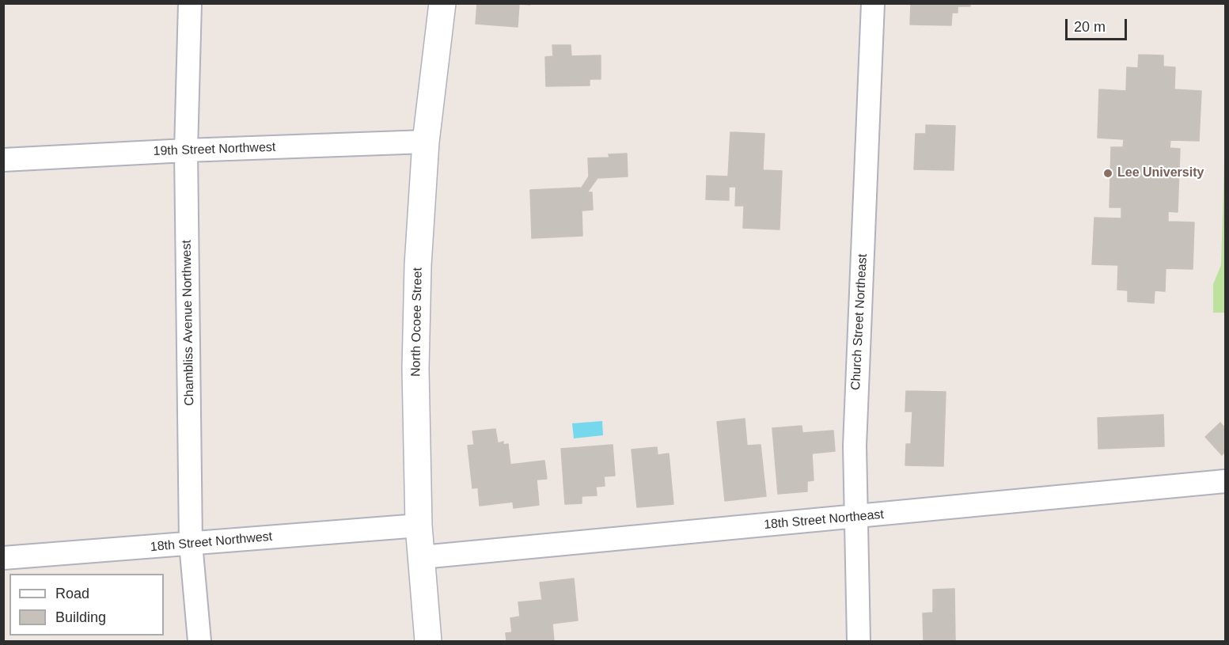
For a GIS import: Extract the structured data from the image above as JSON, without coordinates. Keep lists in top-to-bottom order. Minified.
{"streets":{"main road":["North Ocoee Street"],"street":["19th Street Northwest","Church Street Northeast","Chambliss Avenue Northwest","18th Street Northeast","18th Street Northwest"]},"crossings":[["19th Street Northwest","North Ocoee Street"],["19th Street Northwest","Chambliss Avenue Northwest"],["North Ocoee Street","18th Street Northeast"],["North Ocoee Street","18th Street Northwest"],["Church Street Northeast","18th Street Northeast"],["Chambliss Avenue Northwest","18th Street Northwest"]],"places":["Lee University"],"legend":["Road","Building"],"scale_bar":"20 m"}
